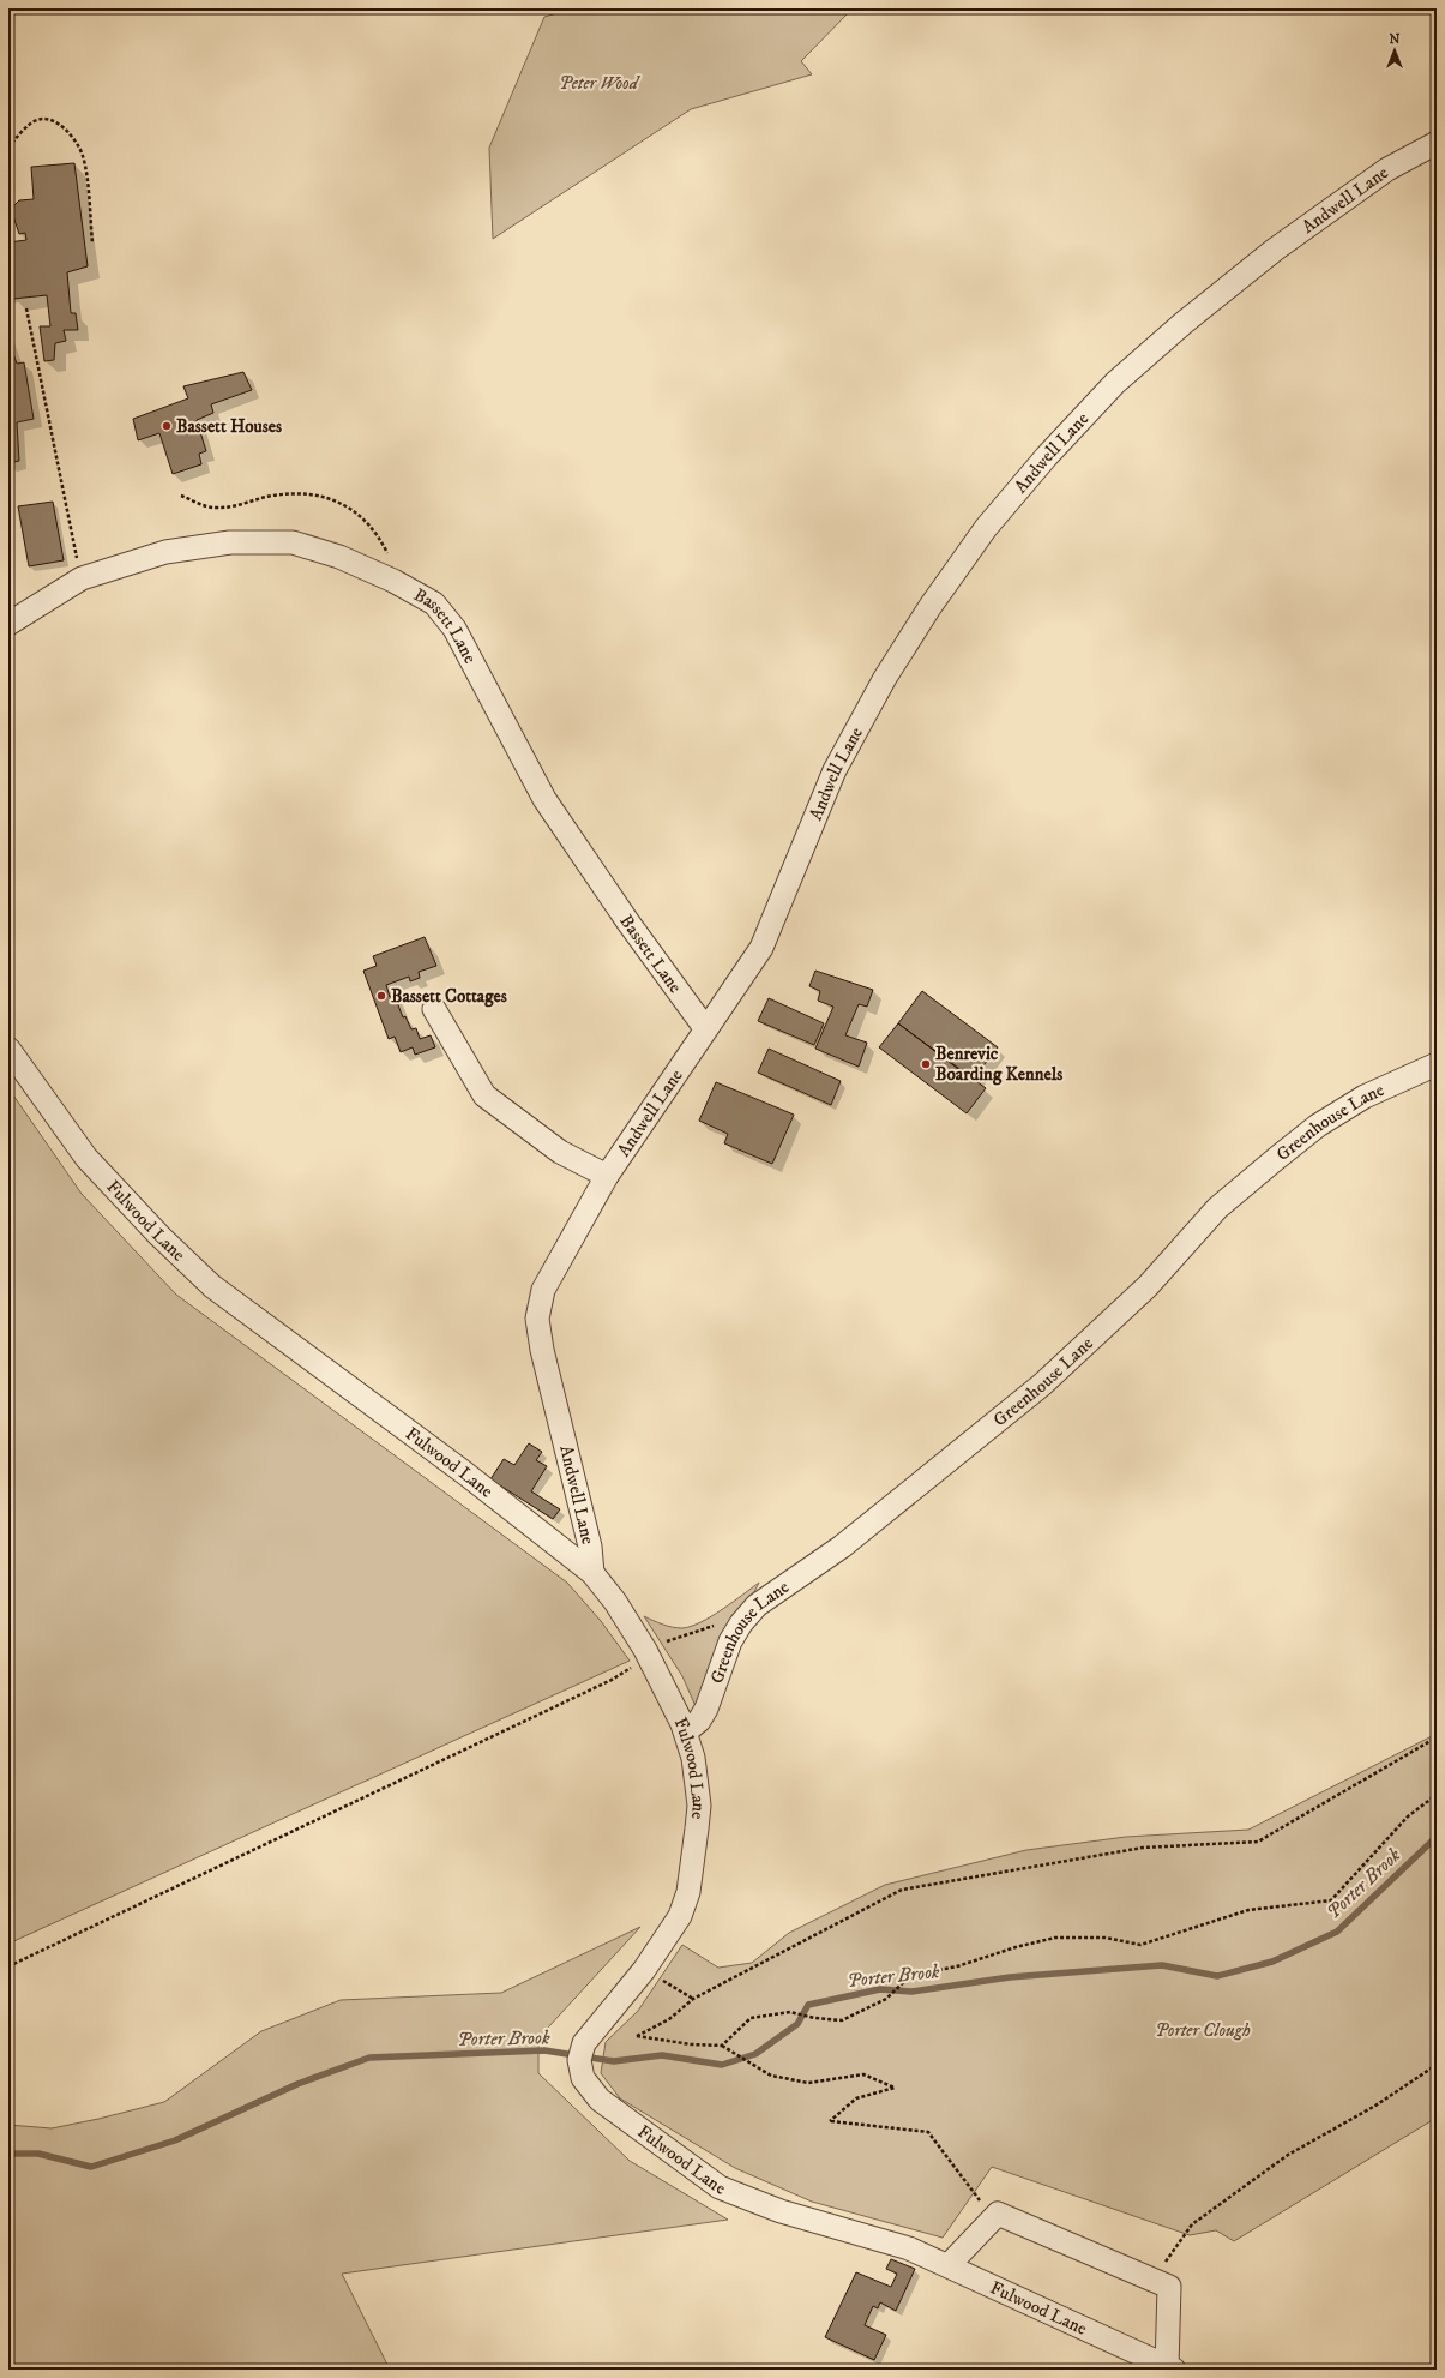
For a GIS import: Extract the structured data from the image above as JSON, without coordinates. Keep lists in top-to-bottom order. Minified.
{"streets":{"street":["Andwell Lane","Bassett Lane","Greenhouse Lane","Fulwood Lane"]},"crossings":[["Andwell Lane","Bassett Lane"],["Andwell Lane","Fulwood Lane"],["Greenhouse Lane","Fulwood Lane"]],"water":["Porter Brook"],"parks":["Peter Wood","Porter Clough"],"places":["Bassett Houses","Bassett Cottages","Benrevic Boarding Kennels"],"north":"top"}
